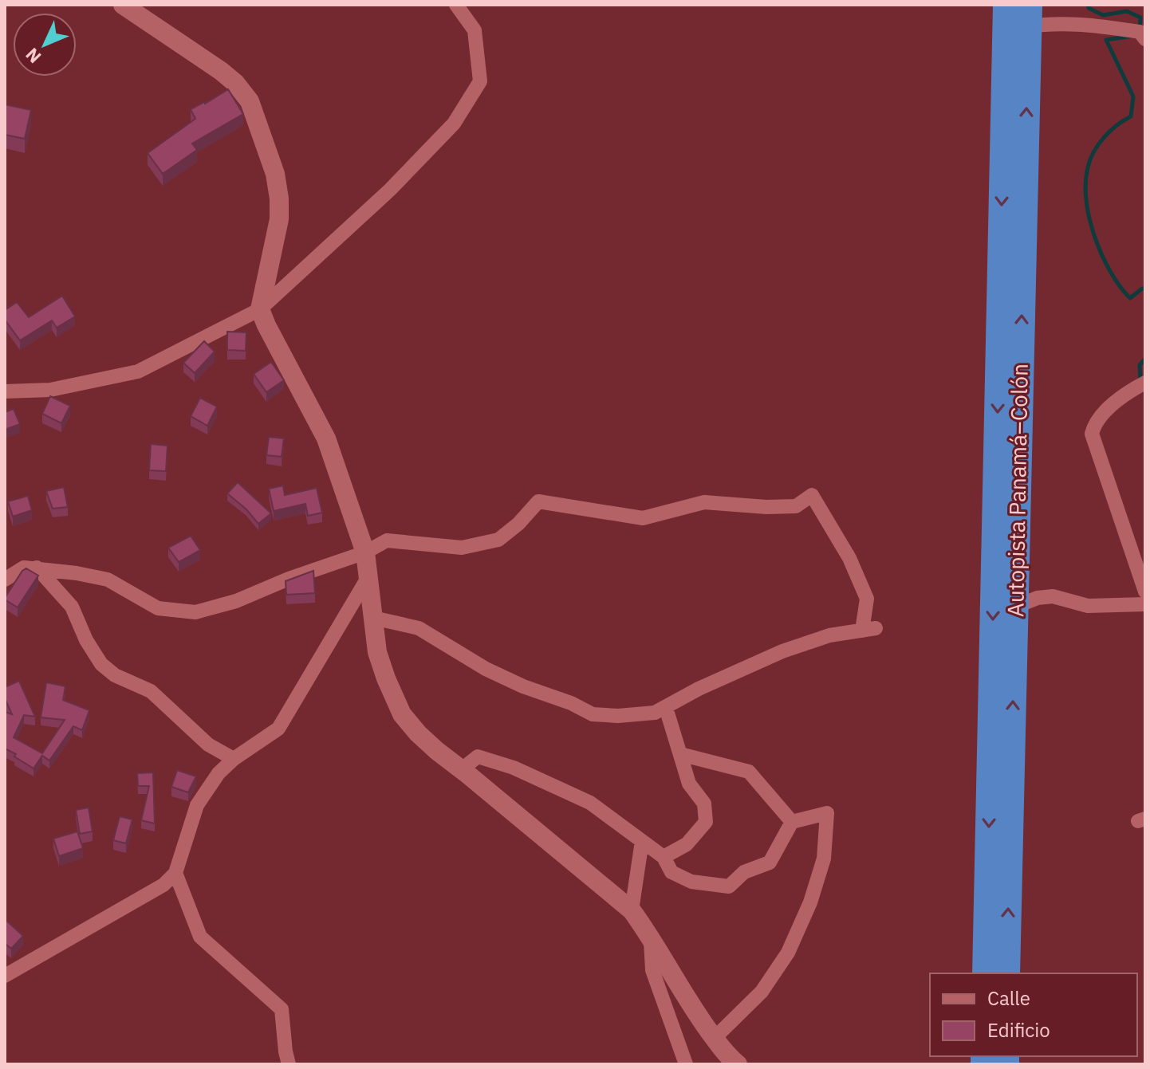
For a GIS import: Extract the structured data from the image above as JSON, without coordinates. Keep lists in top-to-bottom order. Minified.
{"streets":{"highway":["Autopista Panamá–Colón"]},"legend":["Calle","Edificio"],"north":"bottom left"}
